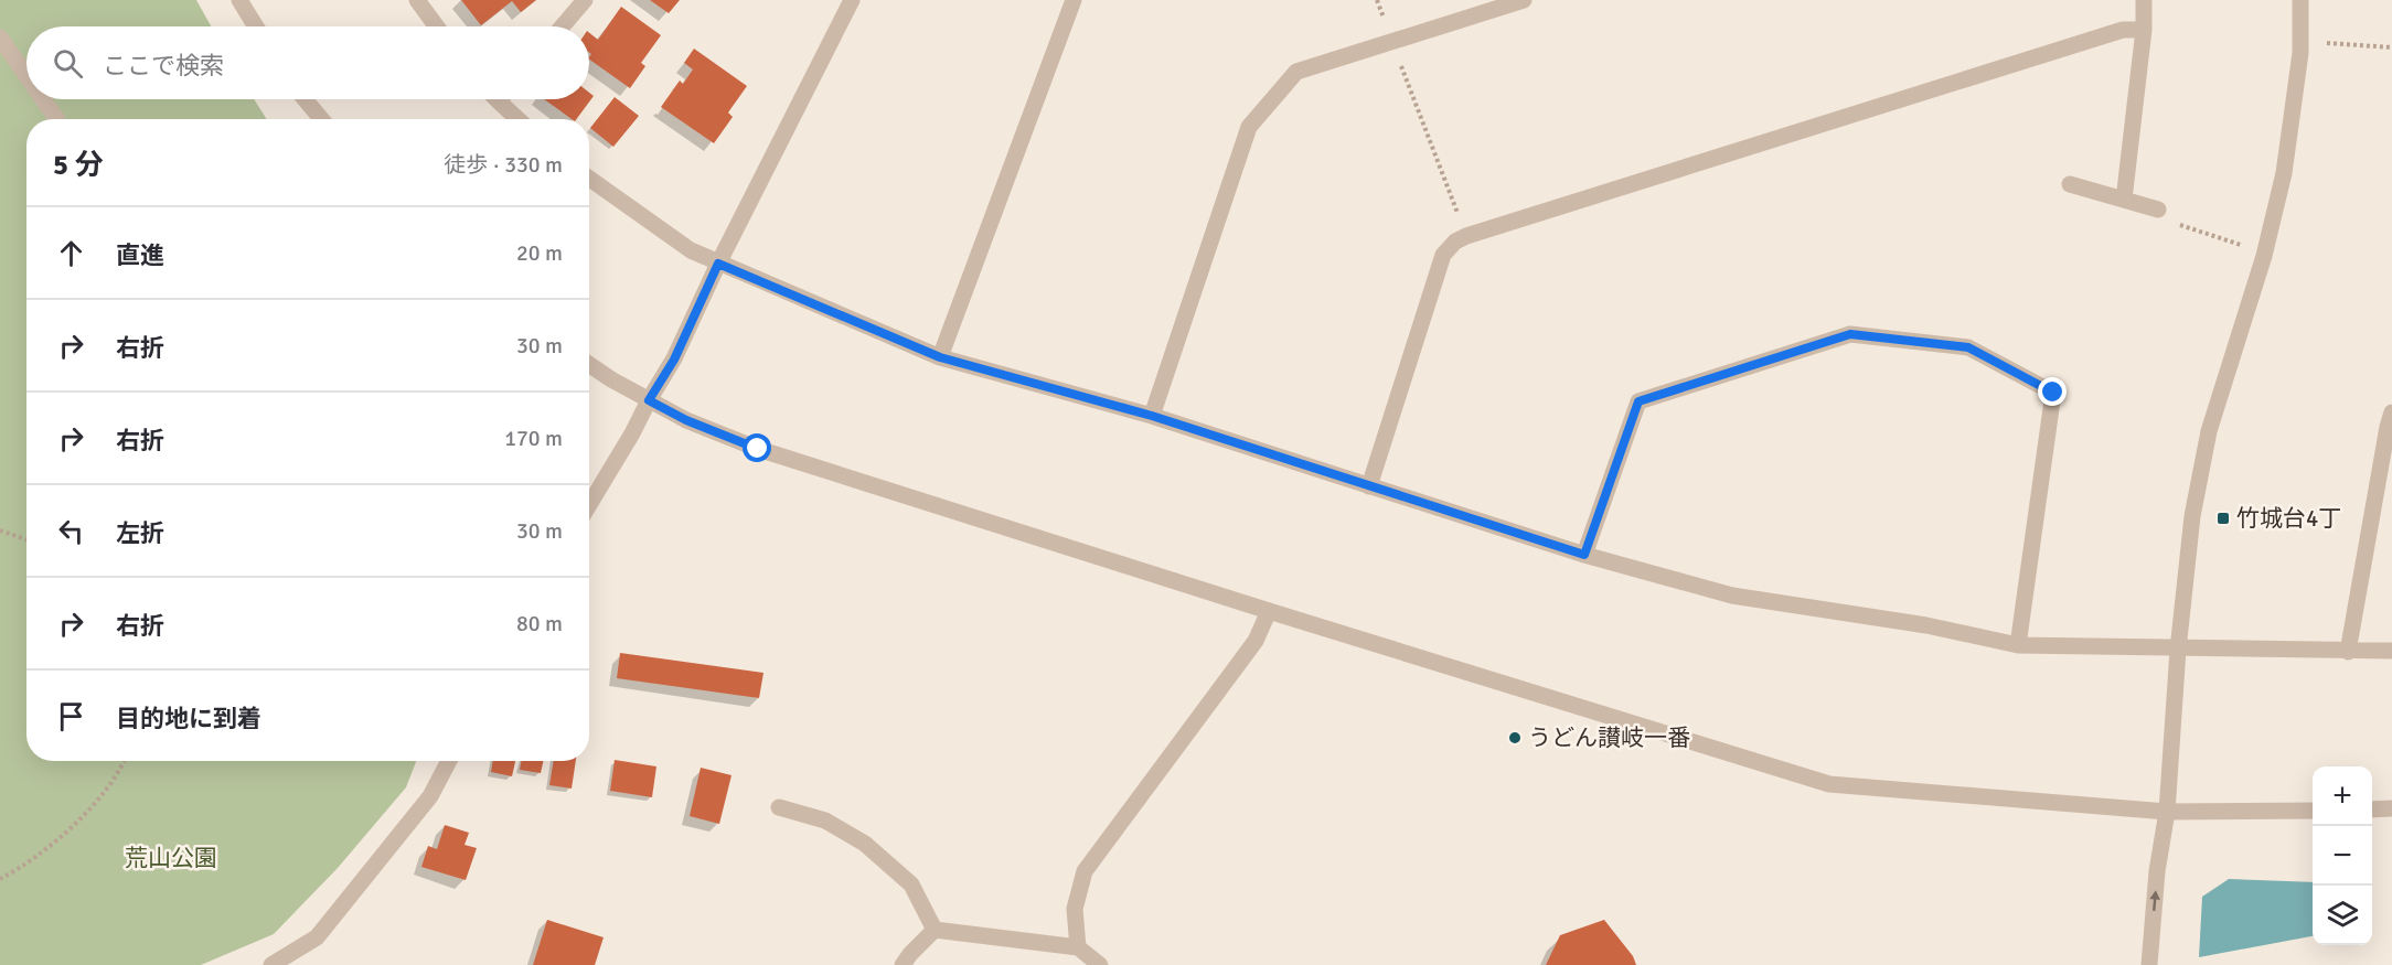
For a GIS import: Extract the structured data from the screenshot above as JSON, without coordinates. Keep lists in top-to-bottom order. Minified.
{"parks":["荒山公園"],"places":{"transit":["竹城台4丁"],"other":["うどん讃岐一番"]},"page":{"search":"ここで検索","heading":["5 分","徒歩 · 330 m"],"list":[["直進","20 m"],["右折","30 m"],["右折","170 m"],["左折","30 m"],["右折","80 m"],"目的地に到着"],"map_buttons":["+","−"]}}
